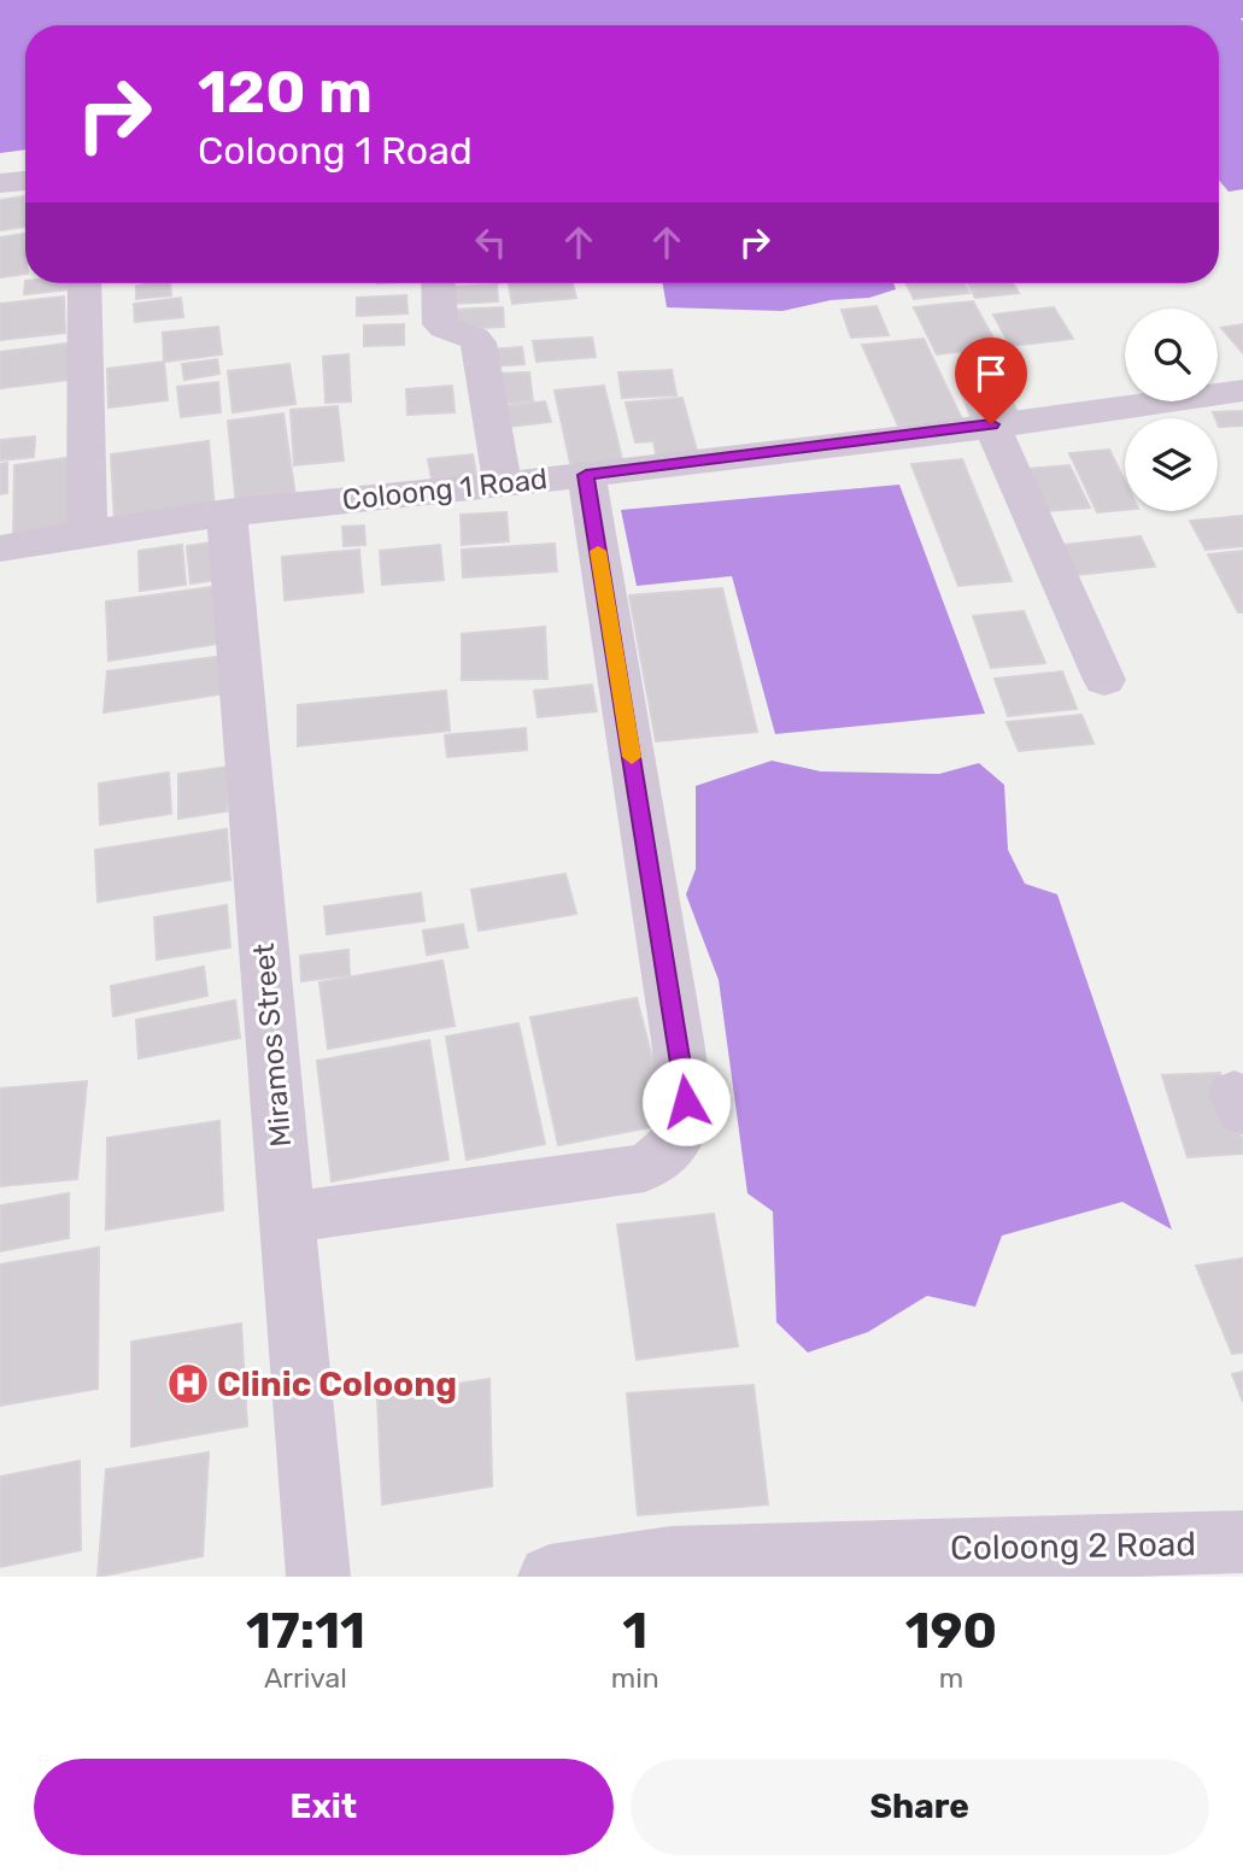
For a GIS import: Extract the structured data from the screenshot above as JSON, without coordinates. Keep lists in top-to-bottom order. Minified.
{"streets":{"street":["Coloong 1 Road","Miramos Street","Coloong 2 Road"]},"crossings":[["Coloong 1 Road","Miramos Street"]],"places":{"hospital":["Clinic Coloong"]},"page":{"turn":["120 m","Coloong 1 Road"],"eta":["17:11","Arrival","1","min","190","m"],"buttons":["Exit","Share"]}}
